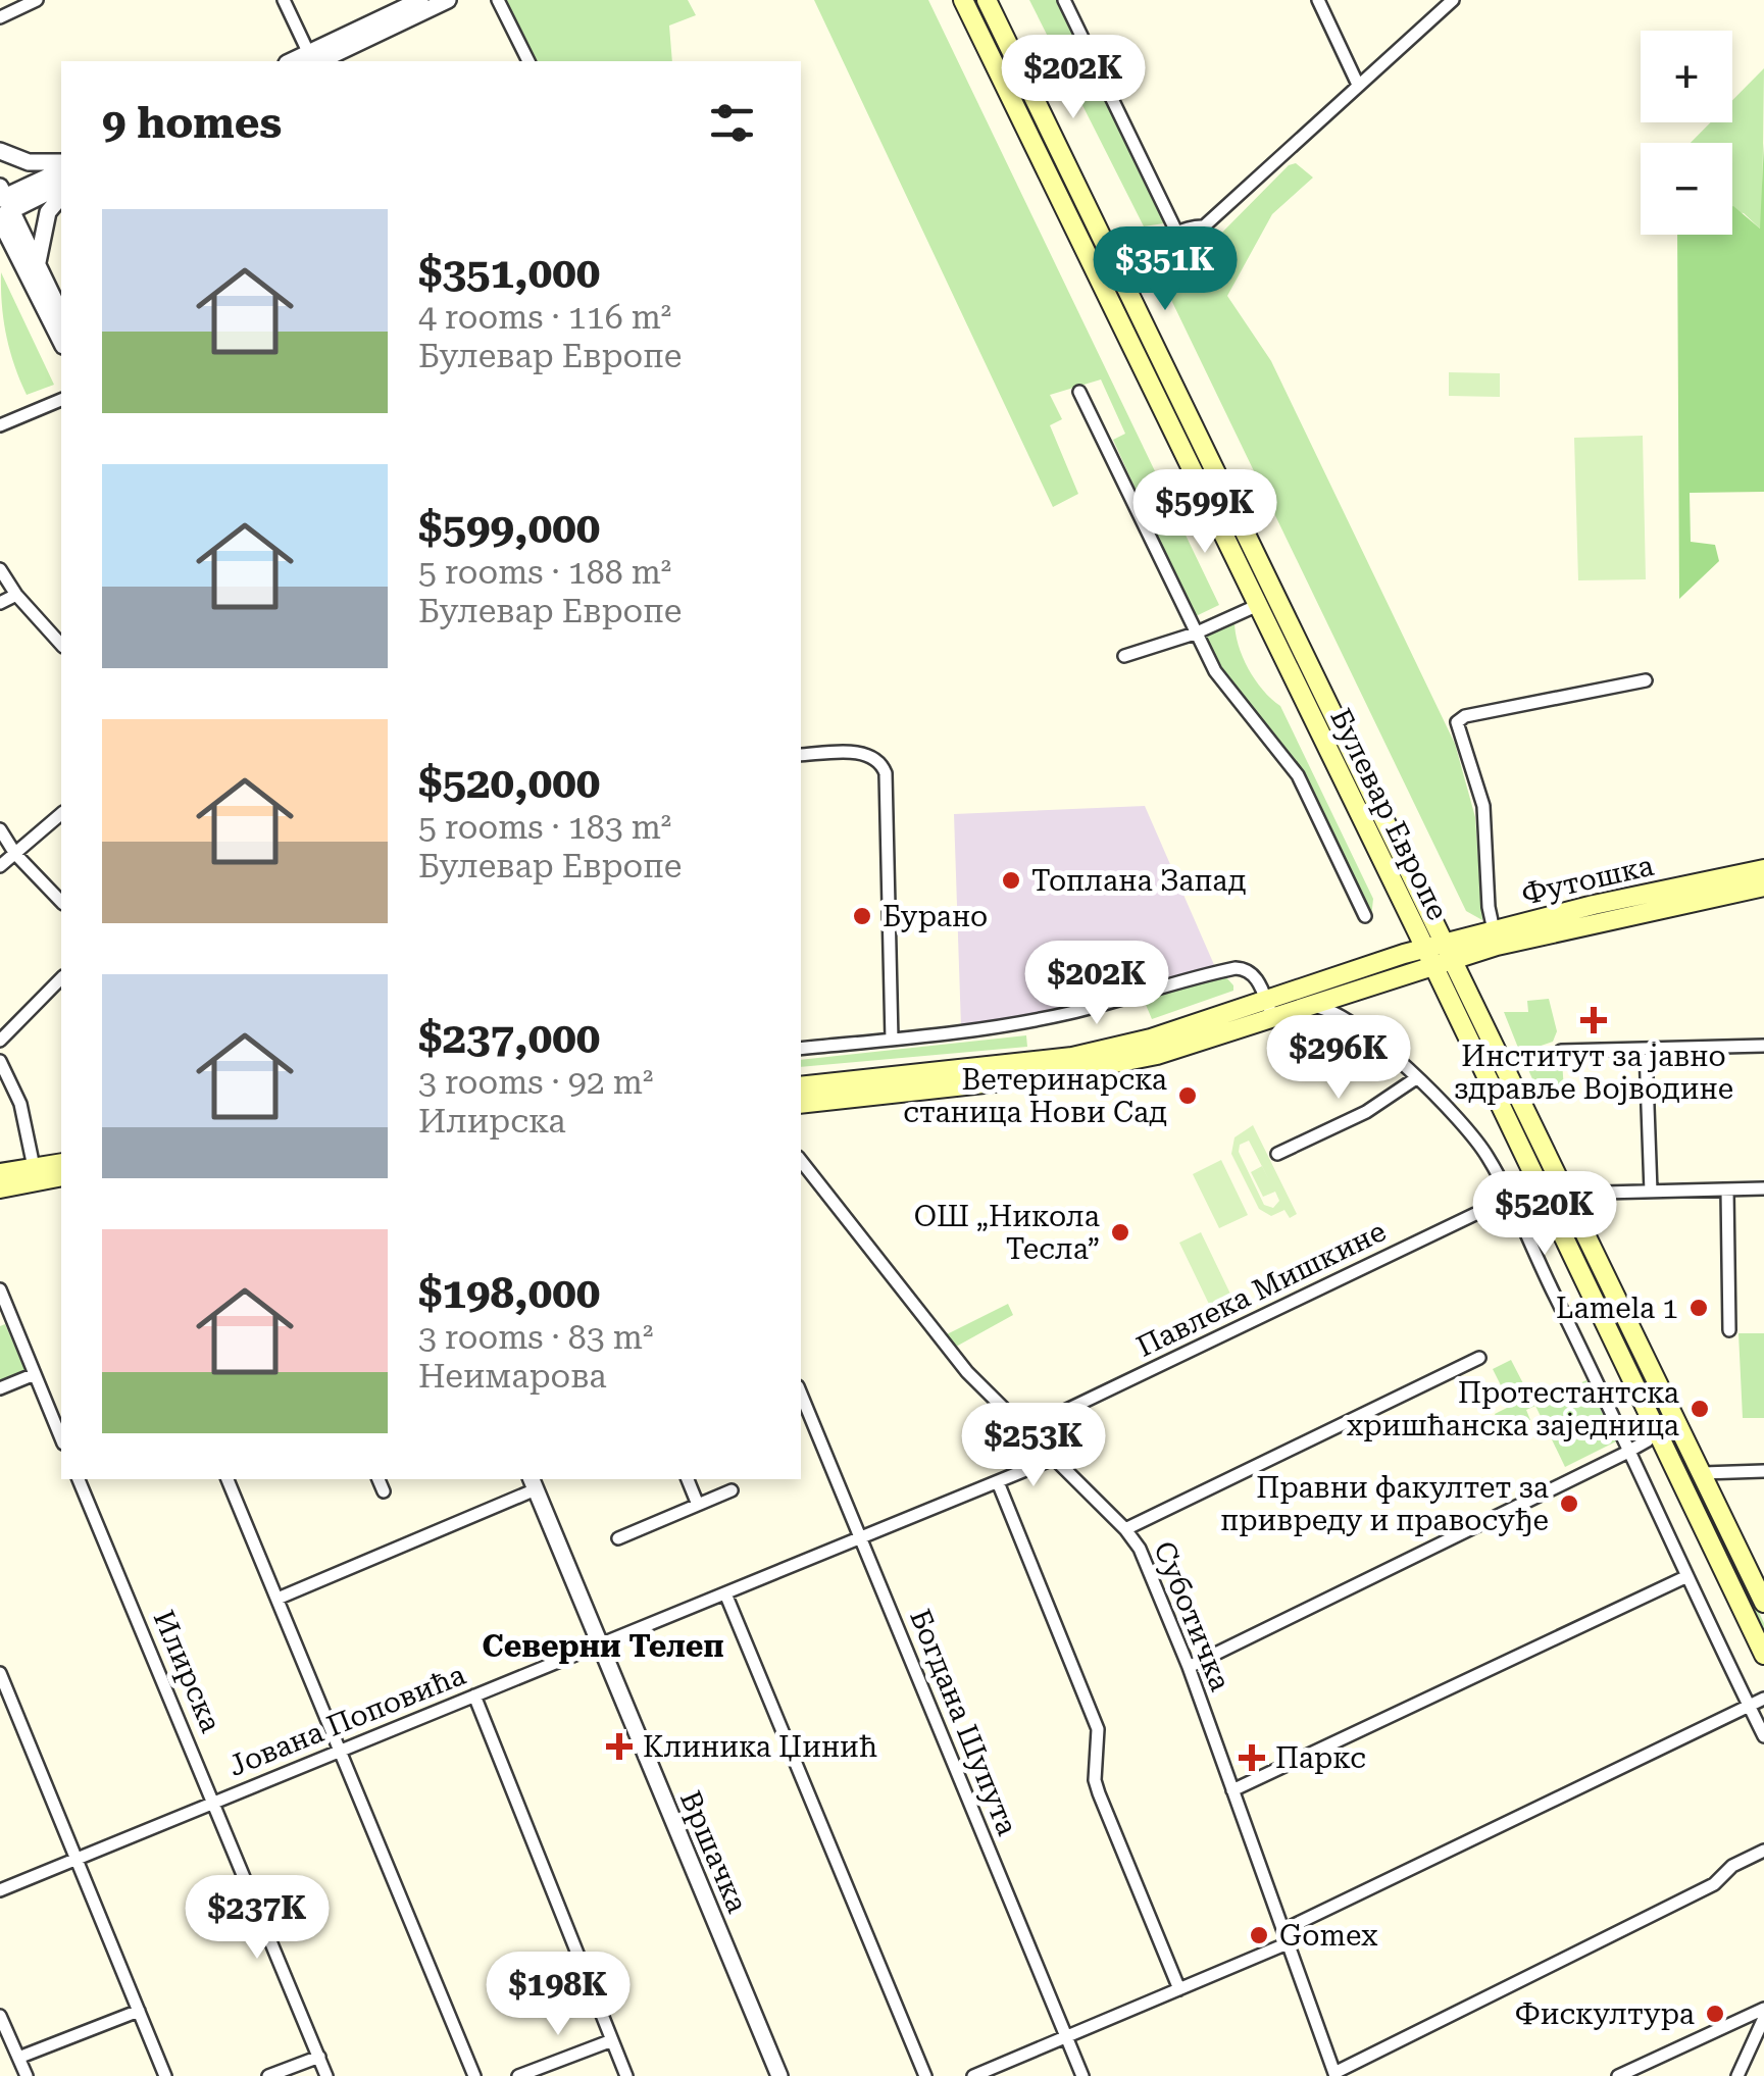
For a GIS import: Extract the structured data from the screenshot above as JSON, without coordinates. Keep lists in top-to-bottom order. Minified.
{"streets":{"main road":["Булевар Европе","Футошка"],"street":["Павлека Мишкине","Суботичка","Илирска","Јована Поповића","Богдана Шупута","Вршачка"]},"crossings":[["Булевар Европе","Футошка"],["Павлека Мишкине","Суботичка"],["Суботичка","Јована Поповића"],["Илирска","Јована Поповића"],["Јована Поповића","Богдана Шупута"],["Јована Поповића","Вршачка"]],"districts":["Северни Телеп"],"places":{"other":["Топлана Запад","Бурано","Ветеринарска станица Нови Сад","ОШ „Никола Тесла”","Lamela 1","Протестантска хришћанска заједница","Правни факултет за привреду и правосуђе","Gomex","Фискултура"],"health":["Институт за јавно здравље Војводине","Клиника Џинић","Паркс"]},"page":{"map_buttons":["+","−"],"price":["$202K","$351K","$599K","$202K","$296K","$520K","$253K","$237K","$198K"],"heading":"9 homes","list":[{"name":"$351,000","note":"4 rooms · 116 m² · Булевар Европе"},{"name":"$599,000","note":"5 rooms · 188 m² · Булевар Европе"},{"name":"$520,000","note":"5 rooms · 183 m² · Булевар Европе"},{"name":"$237,000","note":"3 rooms · 92 m² · Илирска"},{"name":"$198,000","note":"3 rooms · 83 m² · Неимарова"}]}}
